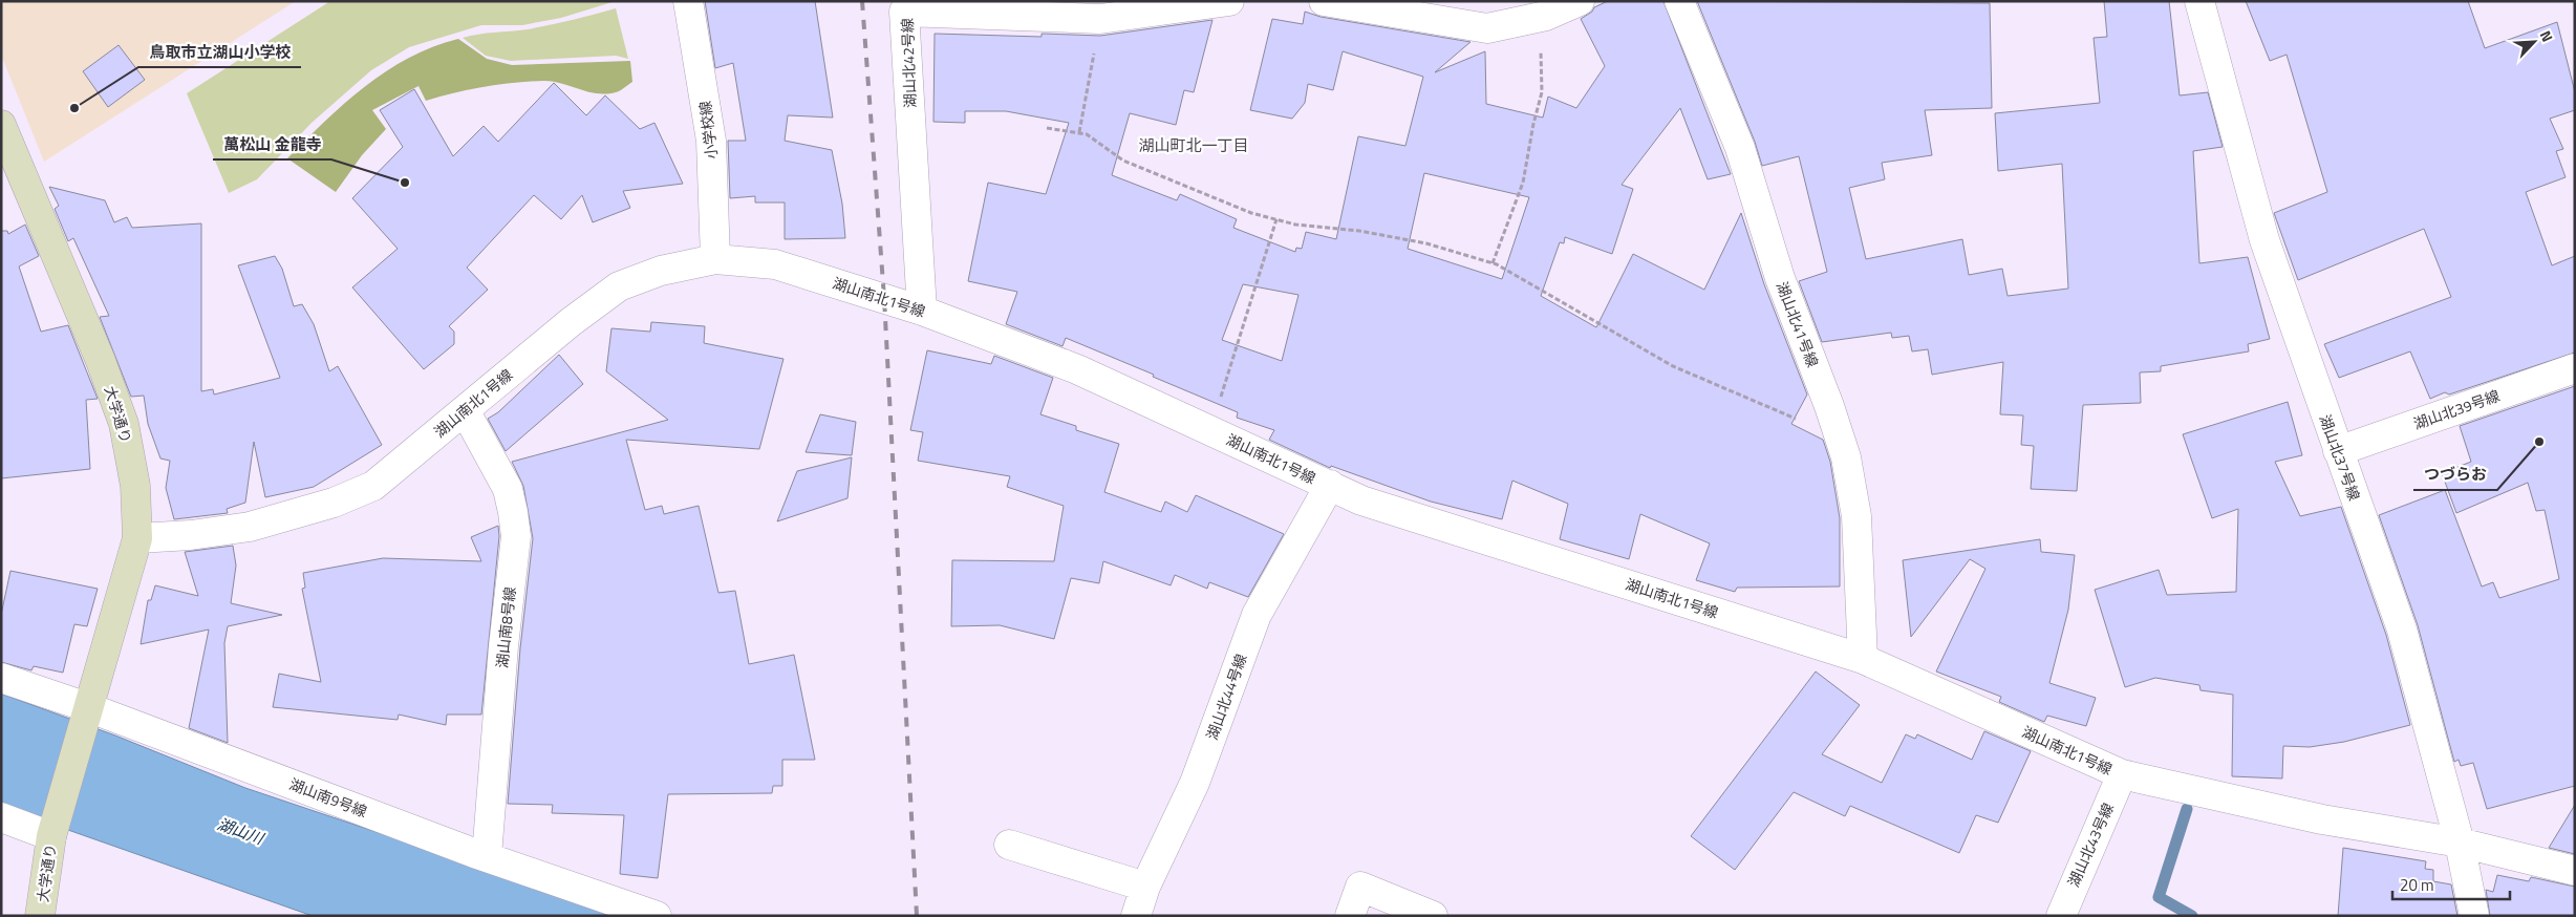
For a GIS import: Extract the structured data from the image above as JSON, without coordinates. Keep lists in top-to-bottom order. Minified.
{"streets":{"street":["湖山北42号線","小学校線","湖山南北1号線","湖山北41号線","湖山北39号線","大学通り","湖山北37号線","湖山南8号線","湖山北44号線","湖山南9号線","湖山北43号線"]},"crossings":[["湖山北42号線","湖山南北1号線"],["小学校線","湖山南北1号線"],["湖山南北1号線","湖山北41号線"],["湖山南北1号線","大学通り"],["湖山南北1号線","湖山北37号線"],["湖山南北1号線","湖山南8号線"],["湖山南北1号線","湖山北44号線"],["湖山南北1号線","湖山北43号線"],["湖山北39号線","湖山北37号線"],["大学通り","湖山南9号線"],["湖山南8号線","湖山南9号線"]],"districts":["湖山町北一丁目"],"water":["湖山川"],"places":["鳥取市立湖山小学校","萬松山 金龍寺","つづらお"],"scale_bar":"20 m","north":"top right"}
